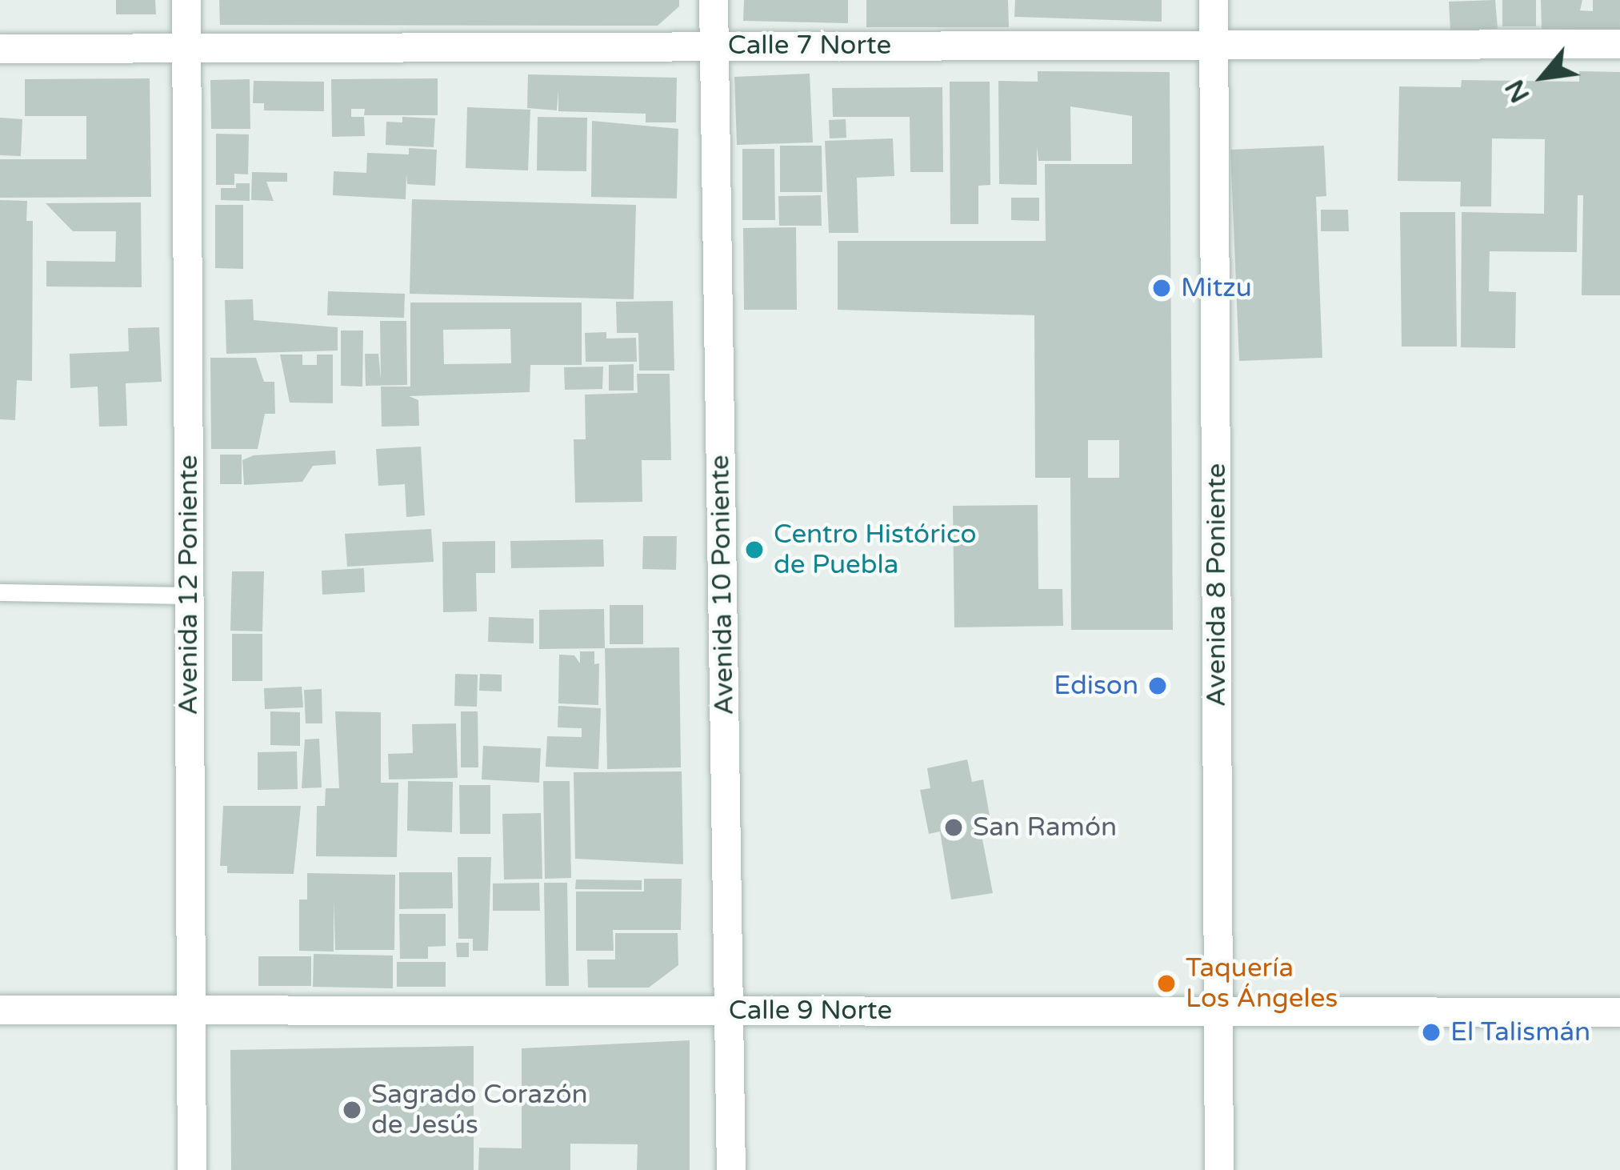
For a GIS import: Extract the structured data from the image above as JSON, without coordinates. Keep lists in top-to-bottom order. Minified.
{"streets":{"street":["Calle 7 Norte","Avenida 12 Poniente","Avenida 10 Poniente","Avenida 8 Poniente","Calle 9 Norte"]},"crossings":[["Calle 7 Norte","Avenida 12 Poniente"],["Calle 7 Norte","Avenida 10 Poniente"],["Calle 7 Norte","Avenida 8 Poniente"],["Avenida 12 Poniente","Calle 9 Norte"],["Avenida 10 Poniente","Calle 9 Norte"],["Avenida 8 Poniente","Calle 9 Norte"]],"places":["Mitzu","Centro Histórico de Puebla","Edison","San Ramón","Taquería Los Ángeles","El Talismán","Sagrado Corazón de Jesús"],"north":"bottom left"}
